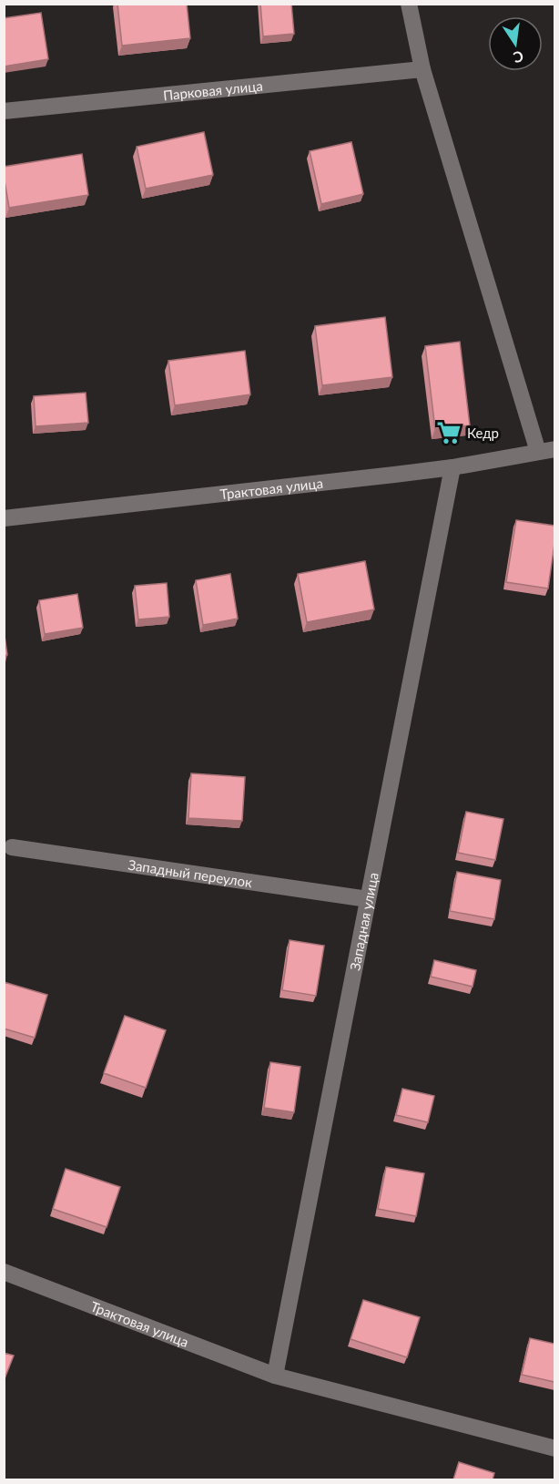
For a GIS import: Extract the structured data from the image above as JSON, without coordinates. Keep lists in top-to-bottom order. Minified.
{"streets":{"street":["Парковая улица","Трактовая улица","Западный переулок","Западная улица"]},"crossings":[["Трактовая улица","Западная улица"],["Западный переулок","Западная улица"]],"places":{"supermarket":["Кедр"]},"north":"bottom"}
